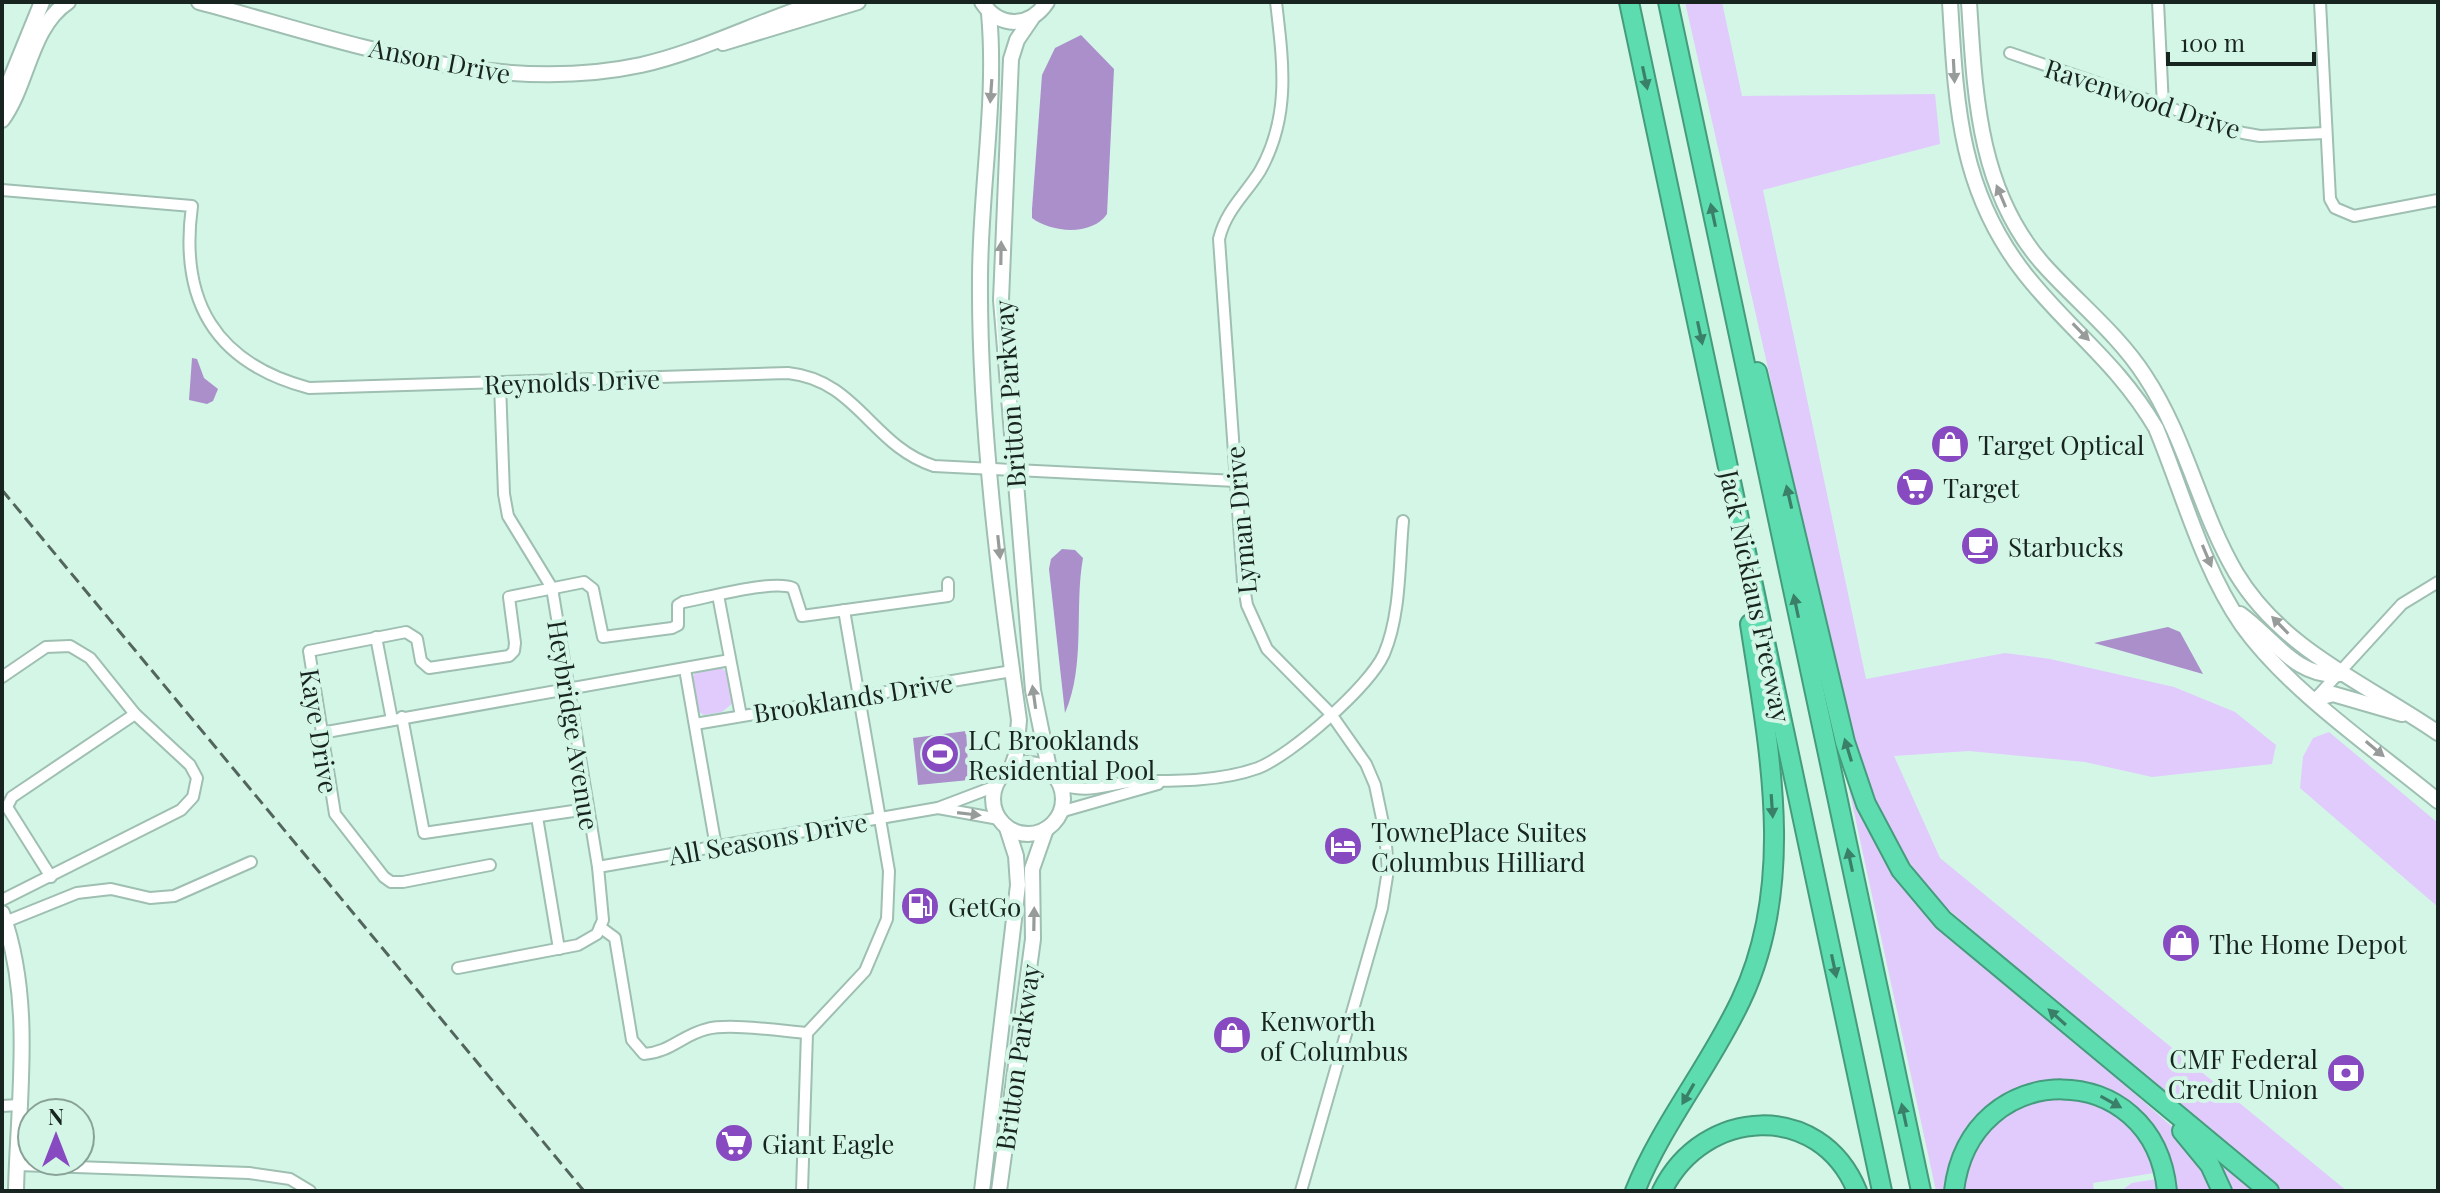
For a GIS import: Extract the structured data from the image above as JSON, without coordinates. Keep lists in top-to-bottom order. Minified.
{"streets":{"highway":["Jack Nicklaus Freeway"],"main road":["Anson Drive","Britton Parkway"],"street":["Ravenwood Drive","Reynolds Drive","Lyman Drive","Brooklands Drive","Heybridge Avenue","Kaye Drive","All Seasons Drive"]},"crossings":[["Reynolds Drive","Britton Parkway"],["Reynolds Drive","Lyman Drive"],["Reynolds Drive","Heybridge Avenue"],["Britton Parkway","Brooklands Drive"],["Britton Parkway","All Seasons Drive"],["Heybridge Avenue","All Seasons Drive"]],"places":{"shop":["Target Optical","The Home Depot","Kenworth of Columbus"],"supermarket":["Target","Giant Eagle"],"cafe":["Starbucks"],"sports":["LC Brooklands Residential Pool"],"hotel":["TownePlace Suites Columbus Hilliard"],"fuel station":["GetGo"],"bank":["CMF Federal Credit Union"]},"scale_bar":"100 m","north":"top"}
